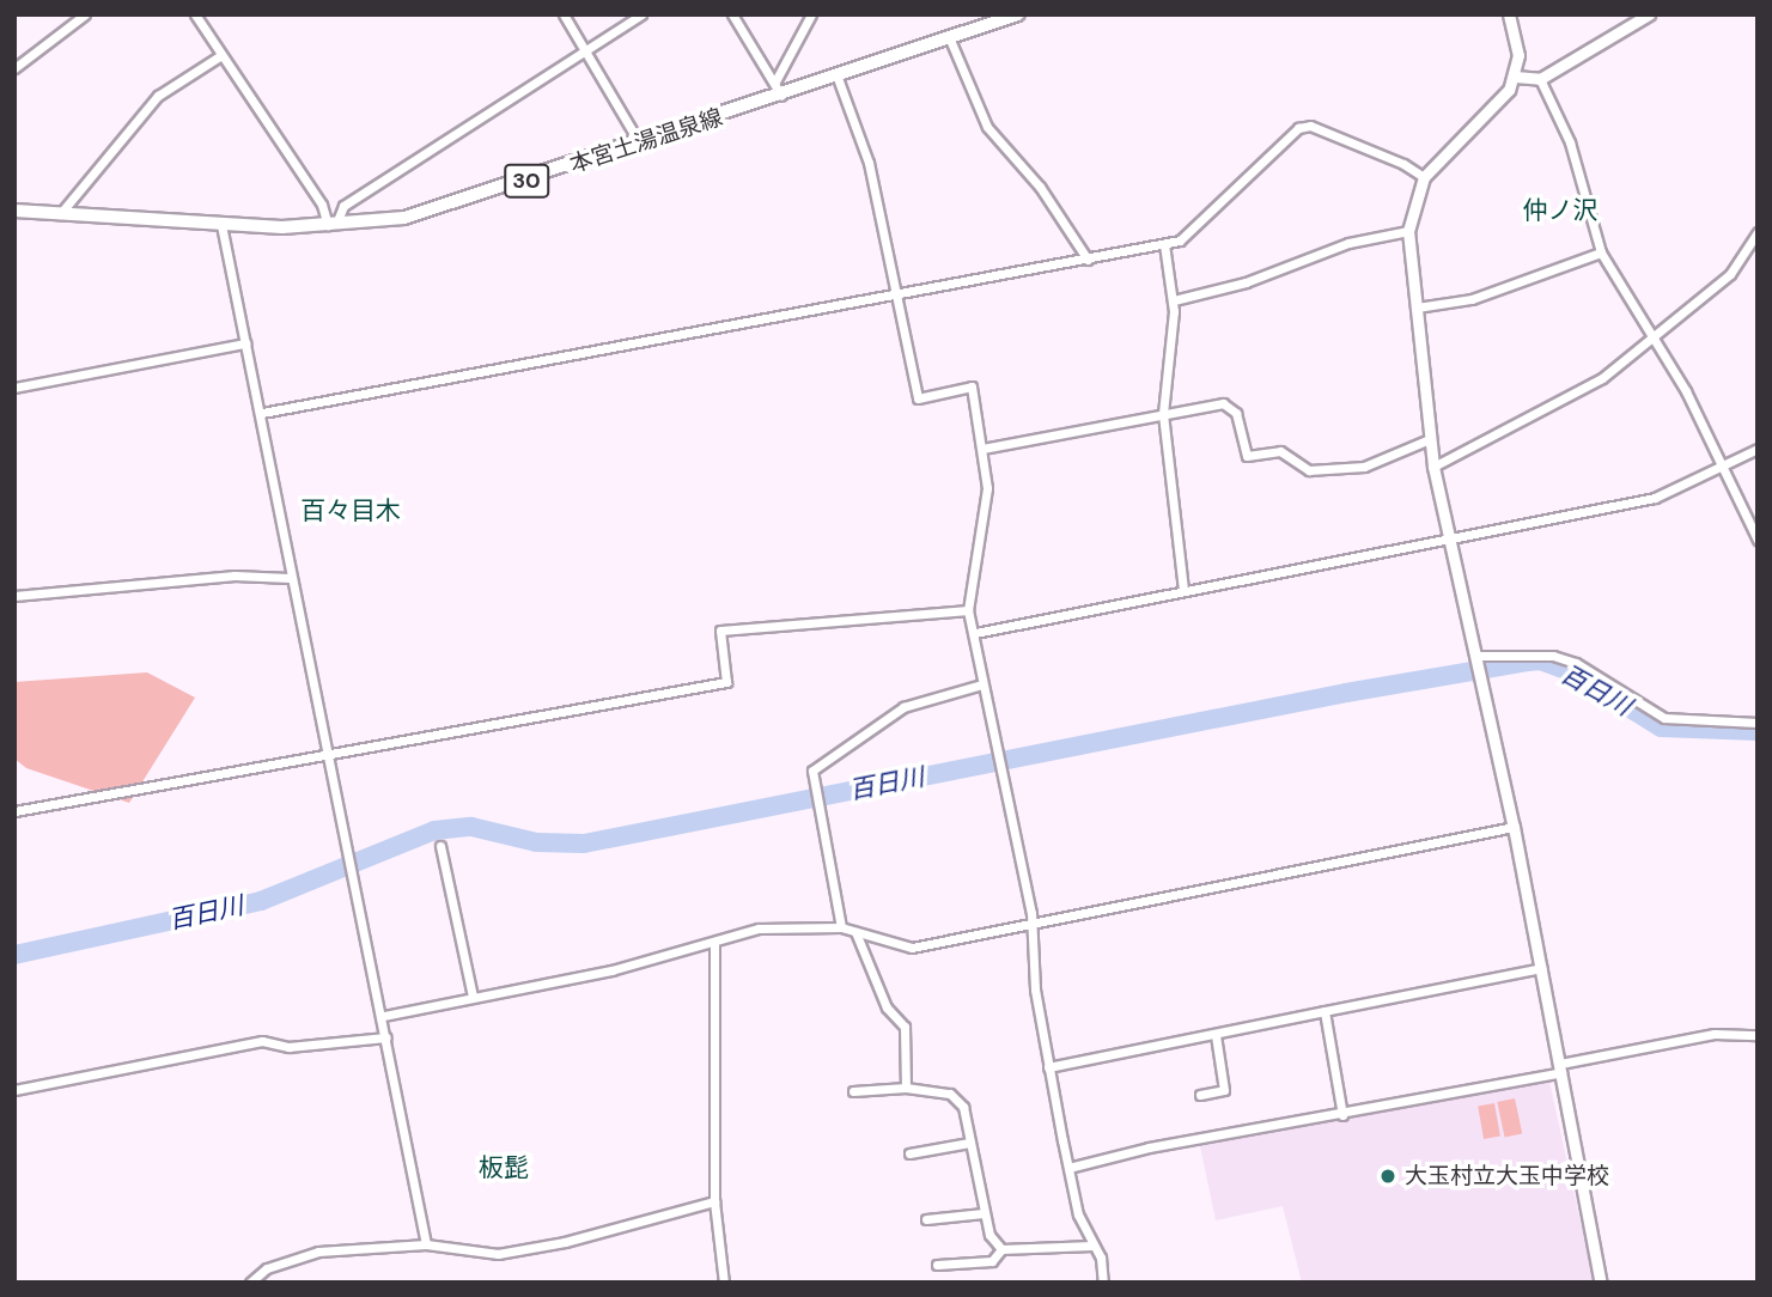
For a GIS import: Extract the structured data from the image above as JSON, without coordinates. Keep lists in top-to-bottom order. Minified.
{"streets":{"main road":["本宮土湯温泉線","30"]},"districts":["仲ノ沢","百々目木","板髭"],"water":["百日川"],"places":["大玉村立大玉中学校"]}
